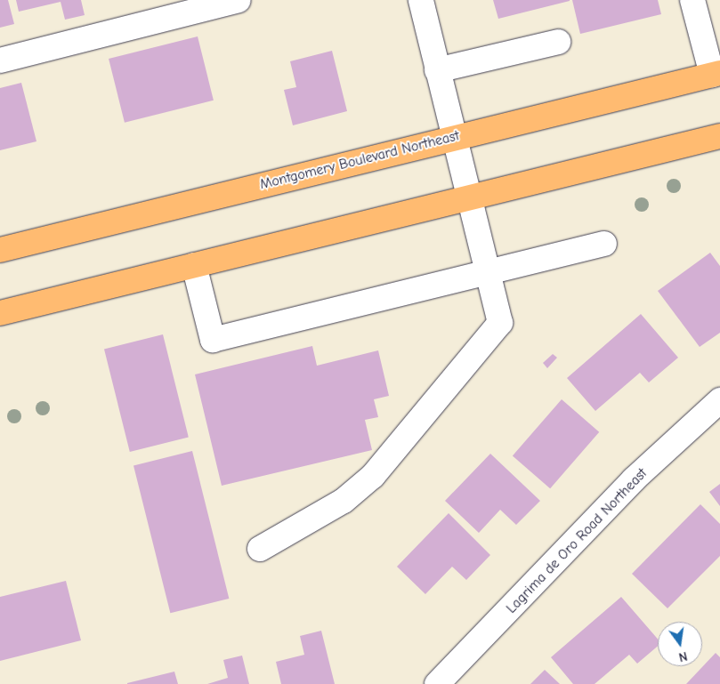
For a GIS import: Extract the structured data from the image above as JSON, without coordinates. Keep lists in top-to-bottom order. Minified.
{"streets":{"main road":["Montgomery Boulevard Northeast"],"street":["Lagrima de Oro Road Northeast"]},"north":"bottom"}
